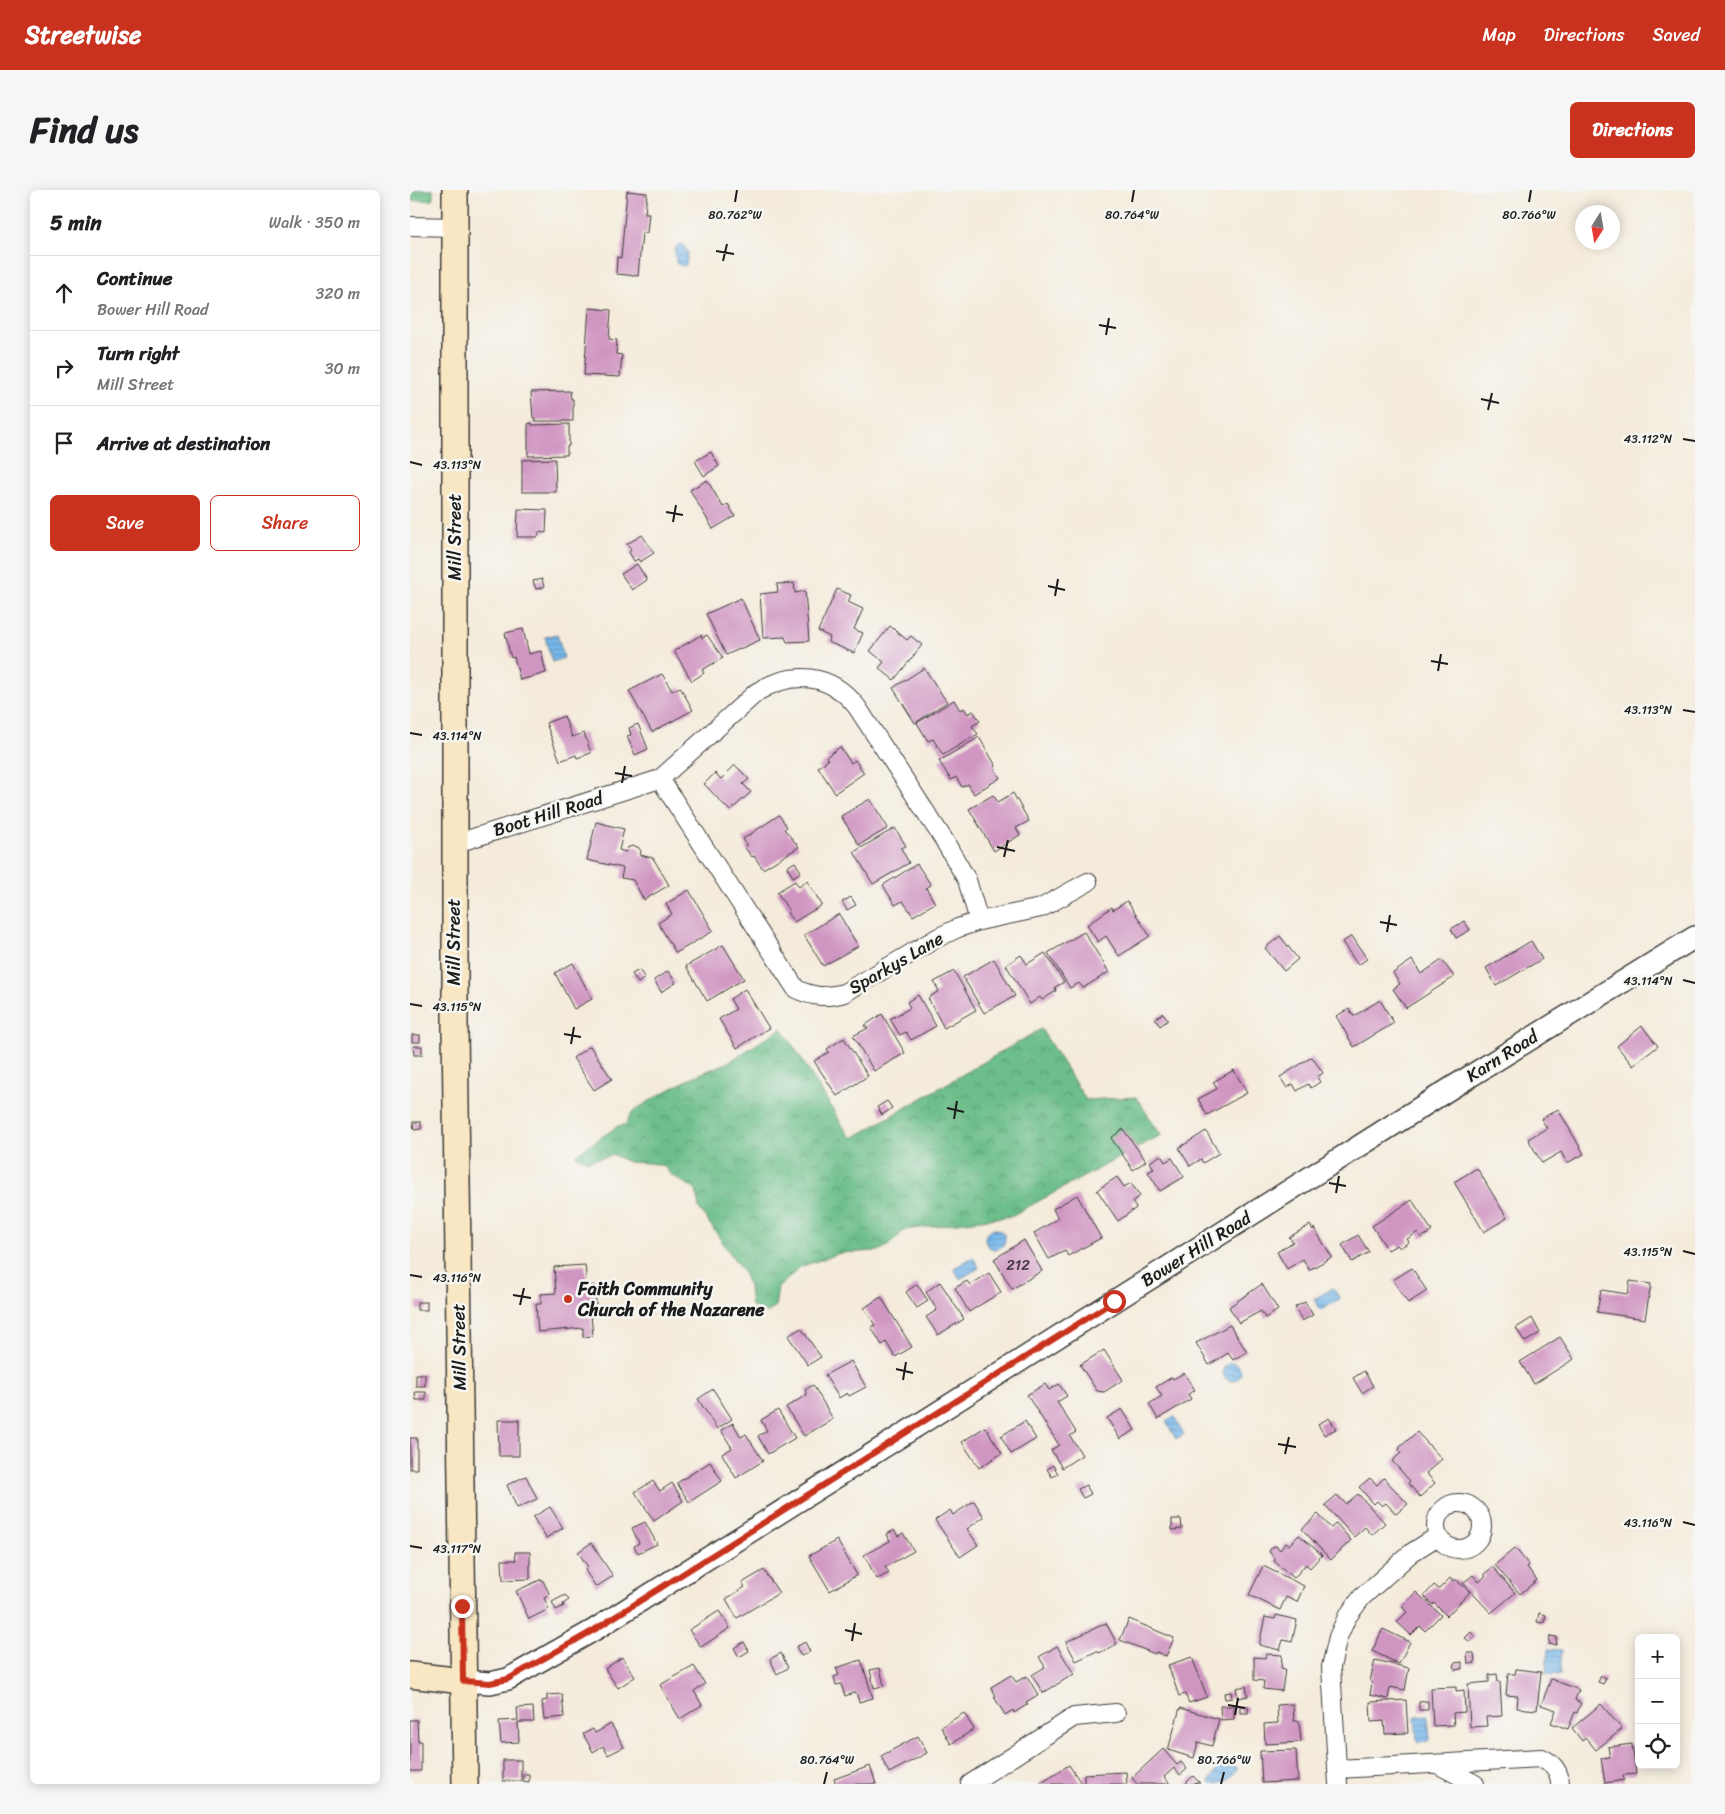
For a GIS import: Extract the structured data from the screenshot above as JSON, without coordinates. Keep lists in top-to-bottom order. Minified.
{"streets":{"main road":["Mill Street"],"street":["Boot Hill Road","Sparkys Lane","Karn Road","Bower Hill Road"]},"crossings":[["Mill Street","Boot Hill Road"],["Mill Street","Bower Hill Road"],["Boot Hill Road","Sparkys Lane"],["Karn Road","Bower Hill Road"]],"places":["Faith Community Church of the Nazarene"],"house_numbers":["212"],"north":"bottom","page":{"header":"Streetwise","nav":["Map","Directions","Saved"],"title":"Find us","buttons":["Directions",["Save","Share"]],"heading":["5 min","Walk · 350 m"],"list":[["Continue","Bower Hill Road","320 m"],["Turn right","Mill Street","30 m"],"Arrive at destination"],"map_buttons":["+","−"]},"coordinates":["80.762°W","80.764°W","80.766°W","43.112°N","43.113°N","43.114°N","43.115°N","43.116°N","43.117°N"]}
